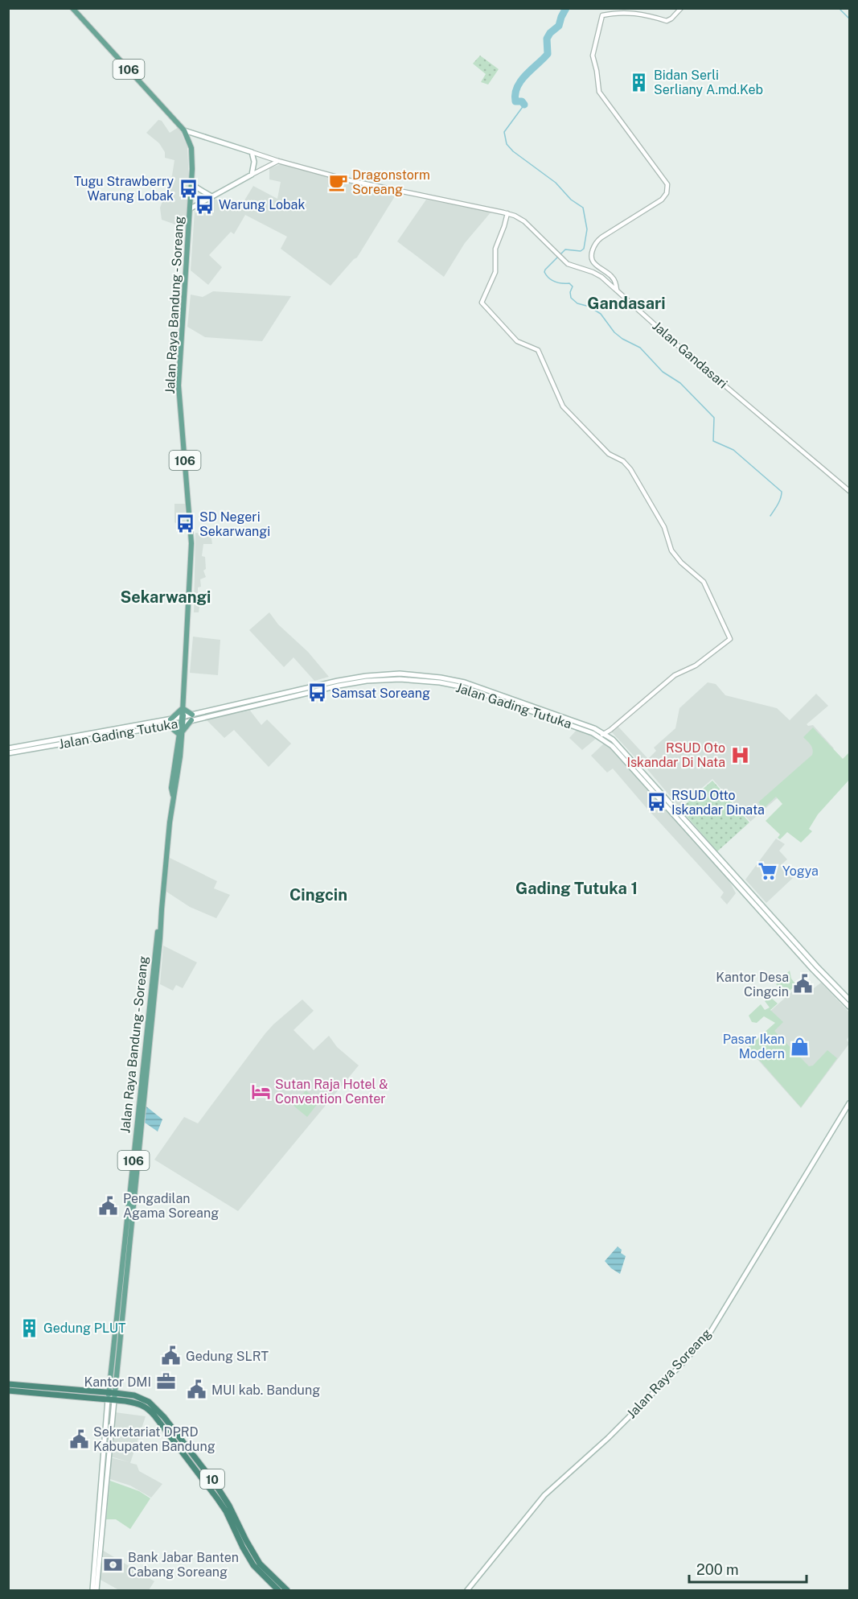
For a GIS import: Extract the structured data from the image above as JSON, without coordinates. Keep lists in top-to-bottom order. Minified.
{"streets":{"highway":["10"],"main road":["106","Jalan Raya Bandung - Soreang","Jalan Gading Tutuka","Jalan Raya Soreang"],"street":["Jalan Gandasari"]},"crossings":[["106","Jalan Raya Bandung - Soreang"],["Jalan Raya Bandung - Soreang","Jalan Gading Tutuka"],["Jalan Raya Bandung - Soreang","10"]],"districts":["Gandasari","Sekarwangi","Gading Tutuka 1","Cingcin"],"places":{"building":["Bidan Serli Serliany A.md.Keb","Gedung PLUT"],"cafe":["Dragonstorm Soreang"],"bus stop":["Tugu Strawberry Warung Lobak","Warung Lobak","SD Negeri Sekarwangi","Samsat Soreang","RSUD Otto Iskandar Dinata"],"hospital":["RSUD Oto Iskandar Di Nata"],"supermarket":["Yogya"],"public building":["Kantor Desa Cingcin","Pengadilan Agama Soreang","Gedung SLRT","MUI kab. Bandung","Sekretariat DPRD Kabupaten Bandung"],"shop":["Pasar Ikan Modern"],"hotel":["Sutan Raja Hotel & Convention Center"],"office":["Kantor DMI"],"bank":["Bank Jabar Banten Cabang Soreang"]},"scale_bar":"200 m"}
